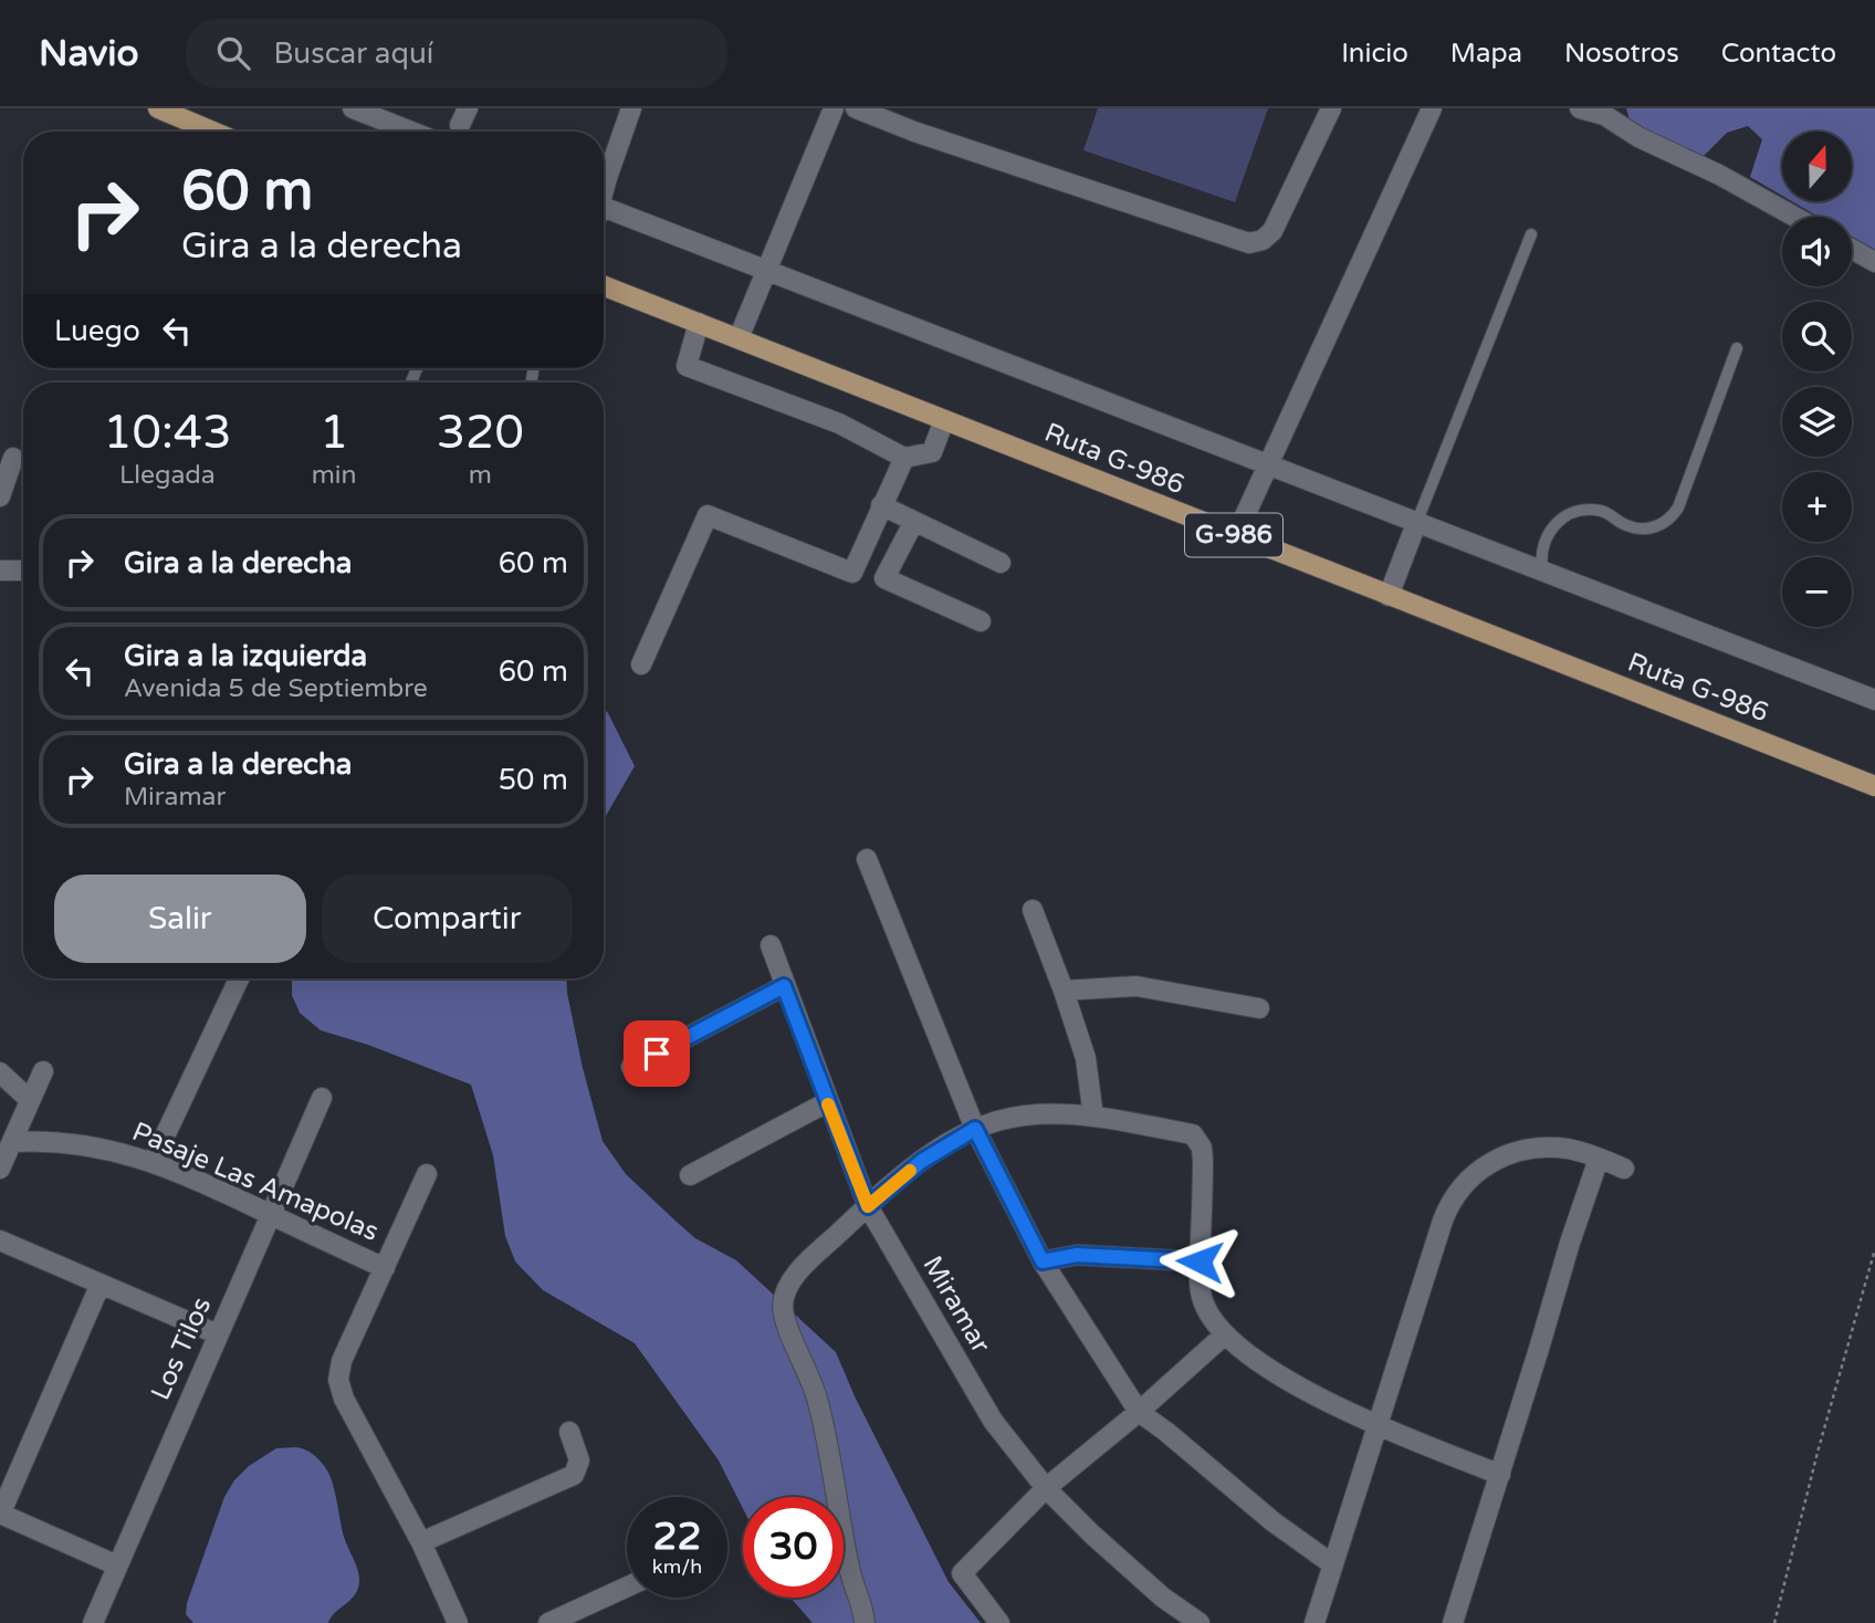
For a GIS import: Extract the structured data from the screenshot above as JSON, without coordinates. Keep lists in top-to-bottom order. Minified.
{"streets":{"main road":["Ruta G-986","G-986"],"street":["Pasaje Las Amapolas","Miramar","Los Tilos"]},"crossings":[["Pasaje Las Amapolas","Los Tilos"]],"north":"top","page":{"header":"Navio","search":"Buscar aquí","nav":["Inicio","Mapa","Nosotros","Contacto"],"map_buttons":["+","−"],"turn":["60 m","Gira a la derecha"],"then":"Luego","eta":["10:43","Llegada","1","min","320","m"],"list":[{"name":"Gira a la derecha","value":"60 m"},{"name":"Gira a la izquierda","note":"Avenida 5 de Septiembre","value":"60 m"},{"name":"Gira a la derecha","note":"Miramar","value":"50 m"}],"buttons":["Salir","Compartir"],"speed":"22 km/h","limit":"30"}}
